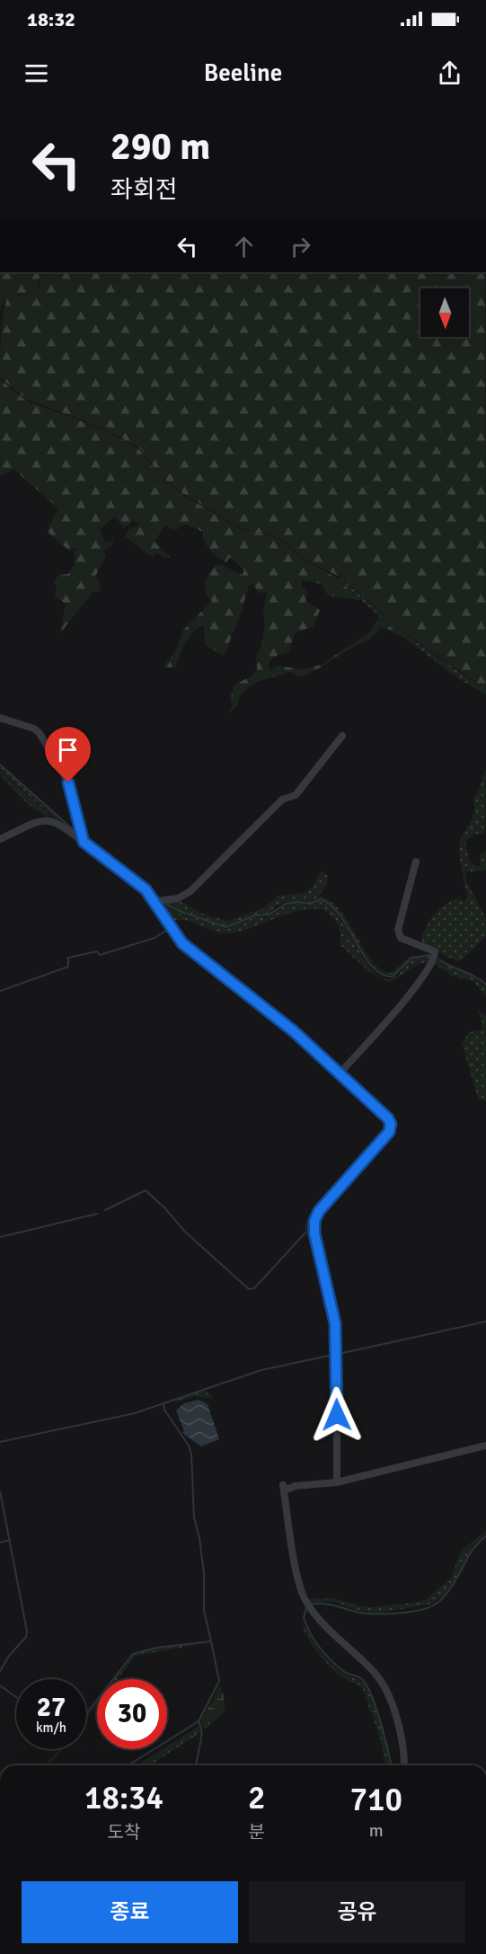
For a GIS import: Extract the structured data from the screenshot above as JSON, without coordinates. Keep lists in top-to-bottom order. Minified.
{"north":"bottom","page":{"status":"18:32","header":"Beeline","turn":["290 m","좌회전"],"speed":"27 km/h","limit":"30","eta":["18:34","도착","2","분","710","m"],"buttons":["종료","공유"]}}
